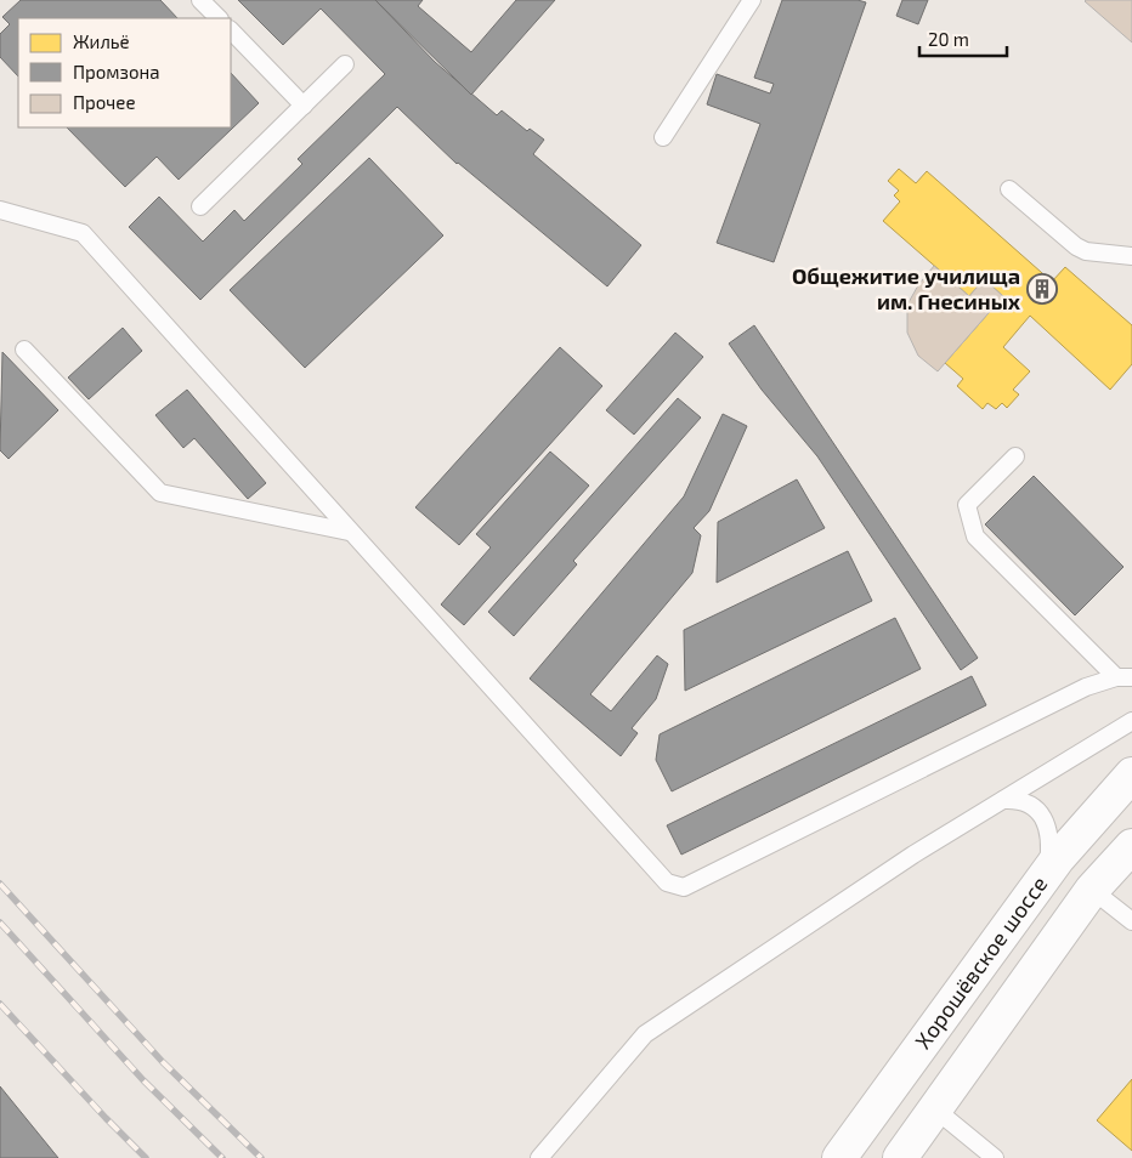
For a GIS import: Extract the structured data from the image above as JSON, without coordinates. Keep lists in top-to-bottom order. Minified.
{"streets":{"main road":["Хорошёвское шоссе"]},"places":{"building":["Общежитие училища им. Гнесиных"]},"legend":["Жильё","Промзона","Прочее"],"scale_bar":"20 m"}
